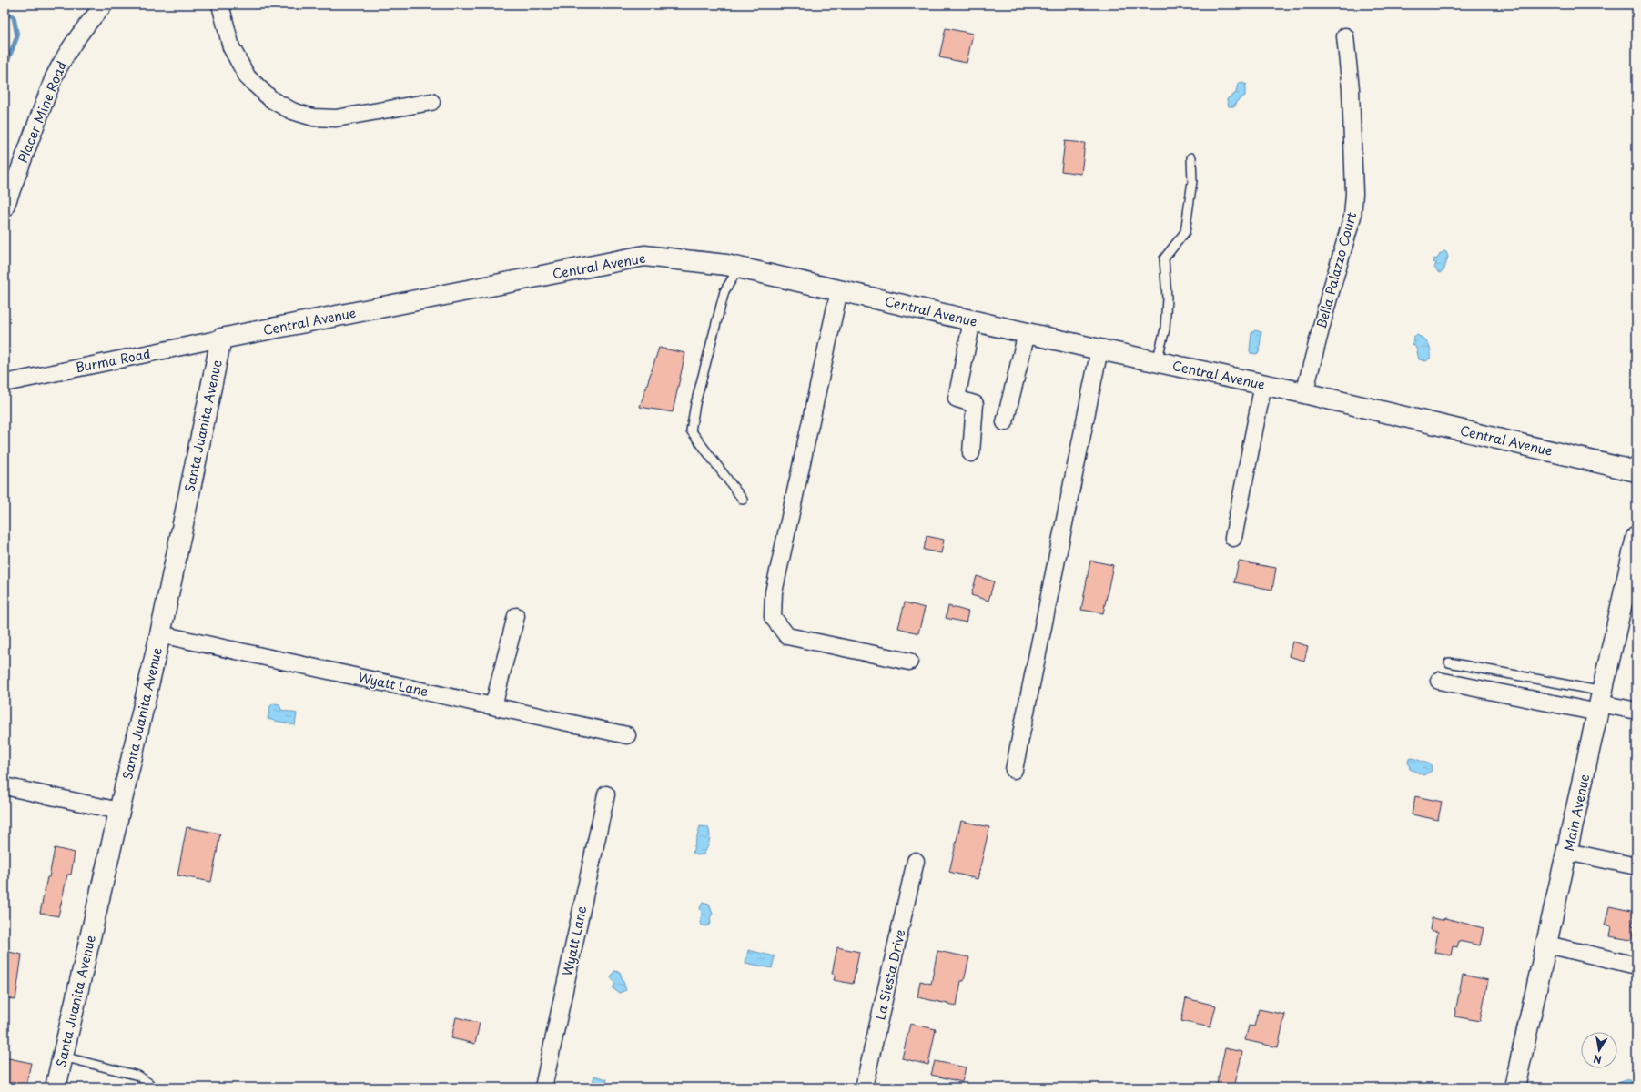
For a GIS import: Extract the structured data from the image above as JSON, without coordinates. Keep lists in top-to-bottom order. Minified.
{"streets":{"street":["Placer Mine Road","Central Avenue","Bella Palazzo Court","Burma Road","Santa Juanita Avenue","Wyatt Lane","Main Avenue","La Siesta Drive"]},"crossings":[["Central Avenue","Bella Palazzo Court"],["Central Avenue","Burma Road"],["Central Avenue","Santa Juanita Avenue"],["Burma Road","Santa Juanita Avenue"],["Santa Juanita Avenue","Wyatt Lane"]],"north":"bottom"}
